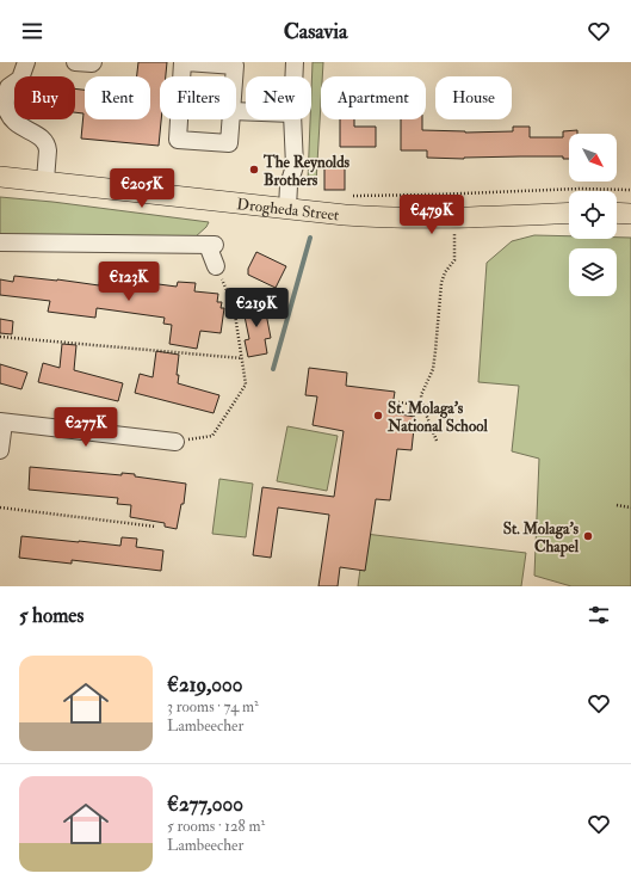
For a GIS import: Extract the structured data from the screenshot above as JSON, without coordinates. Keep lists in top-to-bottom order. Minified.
{"streets":{"main road":["Drogheda Street"]},"places":["The Reynolds Brothers","St. Molaga's National School","St. Molaga's Chapel"],"north":"bottom right","page":{"header":"Casavia","chip":["Buy","Rent","Filters","New","Apartment","House"],"price":["€205K","€479K","€123K","€219K","€277K"],"heading":"5 homes","list":[{"name":"€219,000","note":"3 rooms · 74 m² · Lambeecher"},{"name":"€277,000","note":"5 rooms · 128 m² · Lambeecher"}]}}
